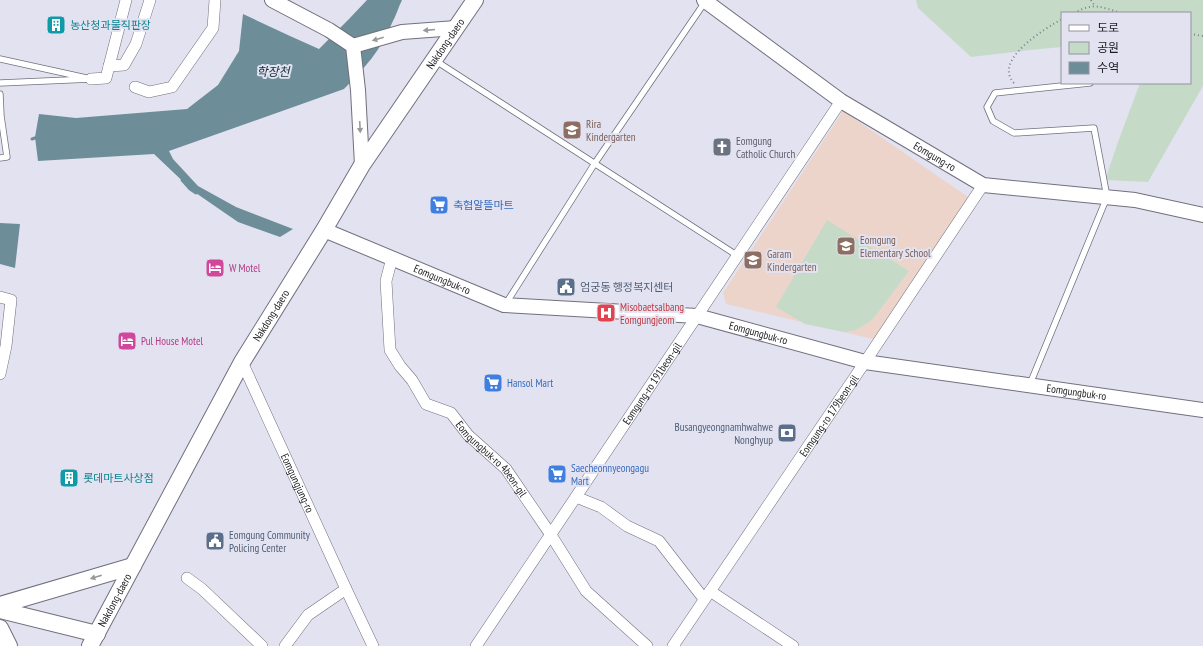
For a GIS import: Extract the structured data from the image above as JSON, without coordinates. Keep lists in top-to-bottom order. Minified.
{"streets":{"main road":["Nakdong-daero"],"street":["Eomgung-ro","Eomgungbuk-ro","Eomgung-ro 191beon-gil","Eomgung-ro 179beon-gil","Eomgungbuk-ro 4beon-gil","Eomgungjung-ro"]},"crossings":[["Nakdong-daero","Eomgungbuk-ro"],["Nakdong-daero","Eomgungjung-ro"],["Eomgung-ro","Eomgung-ro 191beon-gil"],["Eomgung-ro","Eomgung-ro 179beon-gil"],["Eomgungbuk-ro","Eomgung-ro 191beon-gil"],["Eomgungbuk-ro","Eomgung-ro 179beon-gil"],["Eomgungbuk-ro","Eomgungbuk-ro 4beon-gil"],["Eomgung-ro 191beon-gil","Eomgungbuk-ro 4beon-gil"]],"water":["학장천"],"places":{"building":["농산청과물직판장","롯데마트사상점"],"school or university":["Rira Kindergarten","Eomgung Elementary School","Garam Kindergarten"],"church":["Eomgung Catholic Church"],"supermarket":["축협알뜰마트","Hansol Mart","Saecheonnyeongagu Mart"],"hotel":["W Motel","Pul House Motel"],"public building":["엄궁동 행정복지센터","Eomgung Community Policing Center"],"hospital":["Misobaetsalbang Eomgungjeom"],"bank":["Busangyeongnamhwahwe Nonghyup"]},"legend":["도로","공원","수역"]}
